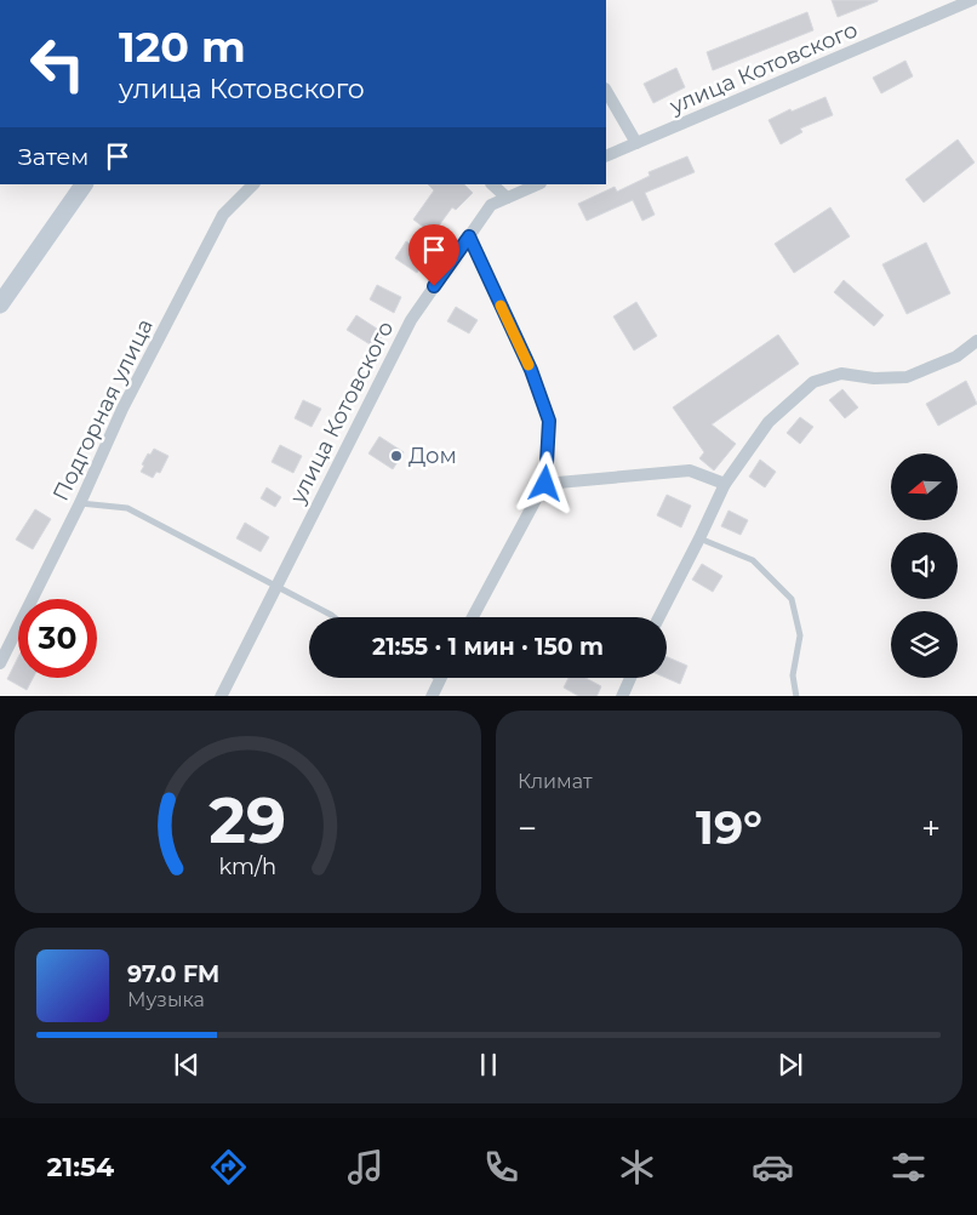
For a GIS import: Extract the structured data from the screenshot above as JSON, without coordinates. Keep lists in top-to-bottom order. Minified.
{"streets":{"street":["улица Котовского","Подгорная улица"]},"places":["Дом"],"north":"left","page":{"turn":["120 m","улица Котовского"],"then":"Затем","limit":"30","trip":"21:55 · 1 мин · 150 m","tile":"Климат","heat":["−","19°","+"],"song":["97.0 FM","Музыка"],"tabs":"21:54","gauge":["29","km/h"]}}
